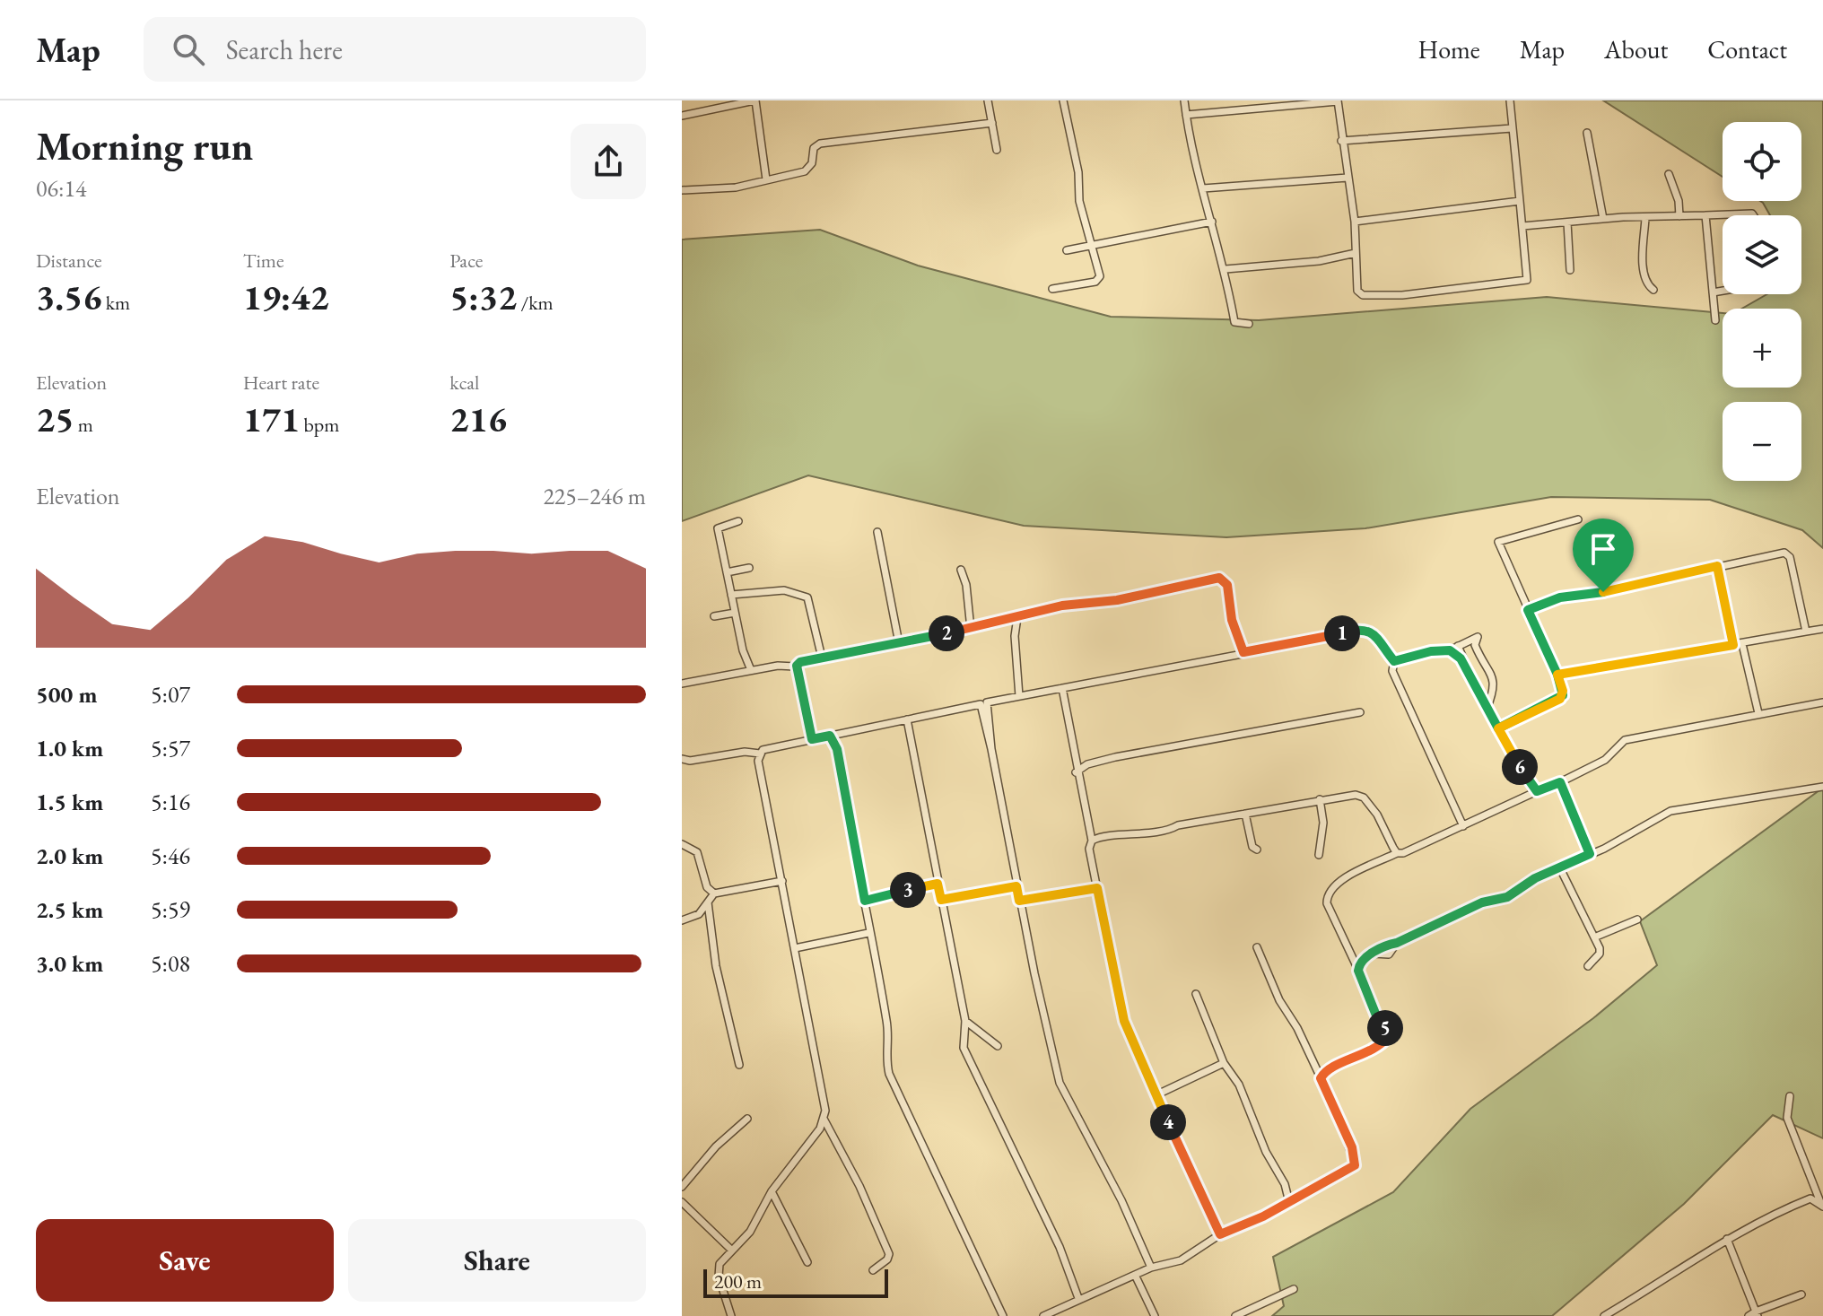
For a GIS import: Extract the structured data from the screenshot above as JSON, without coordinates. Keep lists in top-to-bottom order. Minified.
{"scale_bar":"200 m","page":{"header":"Map","search":"Search here","nav":["Home","Map","About","Contact"],"heading":["Morning run","06:14"],"map_buttons":["+","−"],"stats":[["Distance","3.56 km"],["Time","19:42"],["Pace","5:32 /km"],["Elevation","25 m"],["Heart rate","171 bpm"],["kcal","216"]],"chart":["Elevation","225–246 m"],"pins":["1","2","6","3","5","4"],"list":[{"name":"500 m","note":"5:07"},{"name":"1.0 km","note":"5:57"},{"name":"1.5 km","note":"5:16"},{"name":"2.0 km","note":"5:46"},{"name":"2.5 km","note":"5:59"},{"name":"3.0 km","note":"5:08"}],"buttons":["Save","Share"],"scale":"200 m"}}
